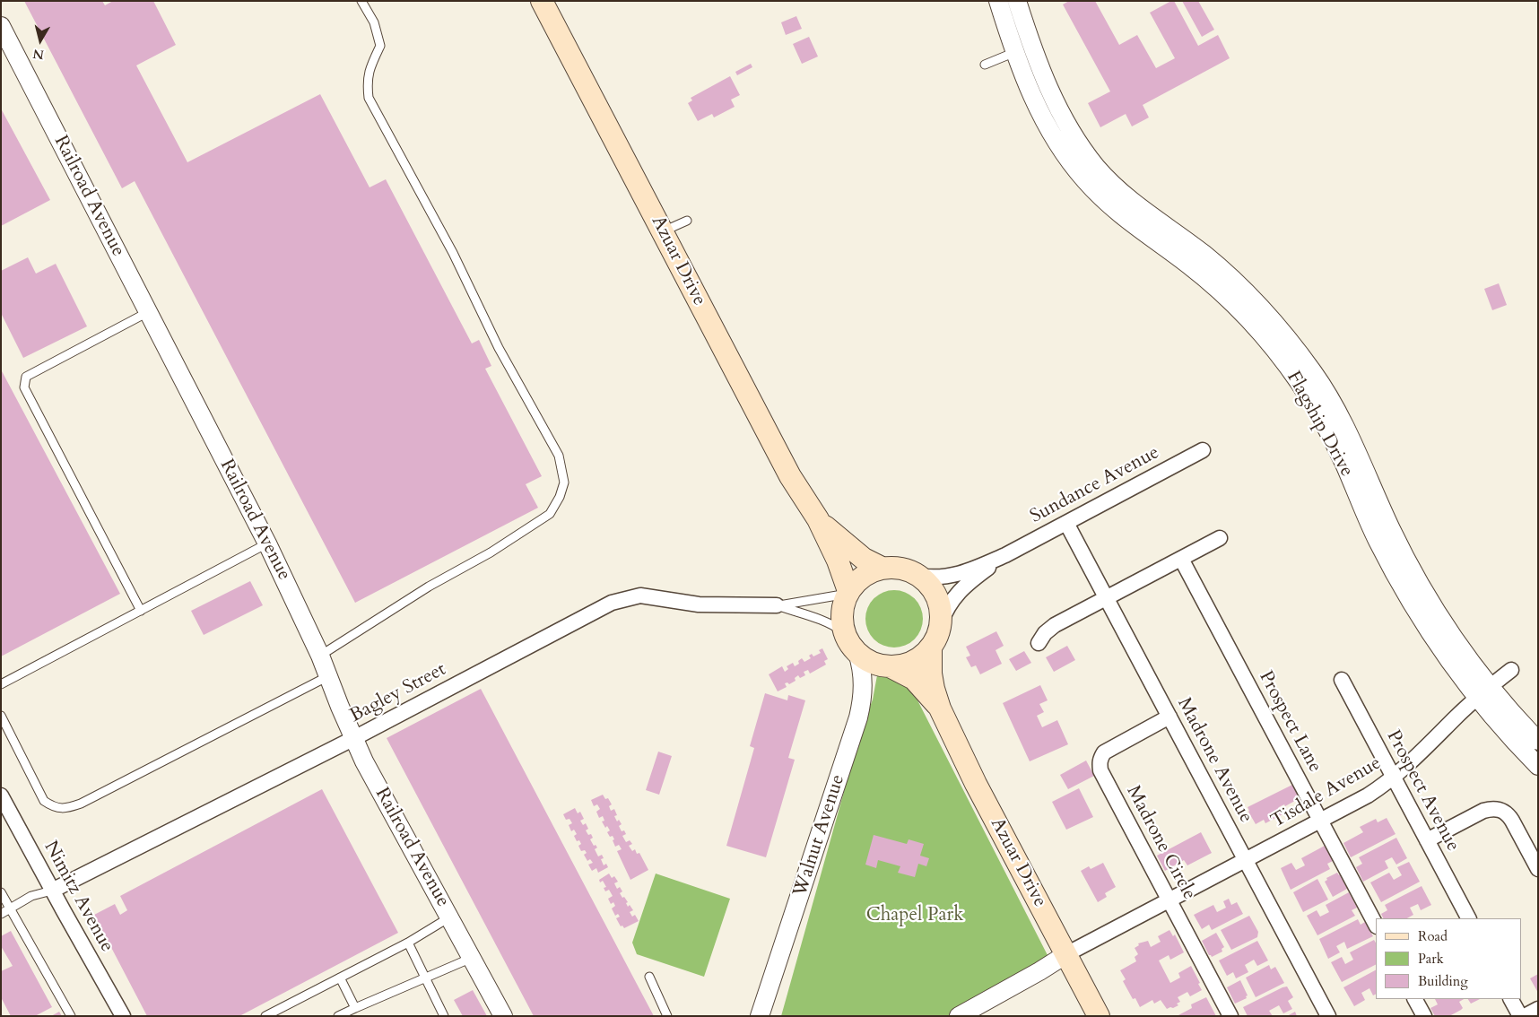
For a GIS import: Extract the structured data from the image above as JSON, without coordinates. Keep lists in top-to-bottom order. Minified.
{"streets":{"main road":["Azuar Drive"],"street":["Railroad Avenue","Flagship Drive","Sundance Avenue","Bagley Street","Prospect Lane","Madrone Avenue","Prospect Avenue","Tisdale Avenue","Walnut Avenue","Madrone Circle","Nimitz Avenue"]},"crossings":[["Railroad Avenue","Bagley Street"],["Azuar Drive","Sundance Avenue"],["Azuar Drive","Bagley Street"],["Azuar Drive","Tisdale Avenue"],["Azuar Drive","Walnut Avenue"],["Flagship Drive","Tisdale Avenue"],["Sundance Avenue","Bagley Street"],["Sundance Avenue","Madrone Avenue"],["Sundance Avenue","Walnut Avenue"],["Bagley Street","Walnut Avenue"],["Bagley Street","Nimitz Avenue"],["Prospect Lane","Tisdale Avenue"],["Madrone Avenue","Tisdale Avenue"],["Madrone Avenue","Madrone Circle"],["Prospect Avenue","Tisdale Avenue"],["Tisdale Avenue","Madrone Circle"]],"parks":["Chapel Park"],"legend":["Road","Park","Building"],"north":"bottom"}
